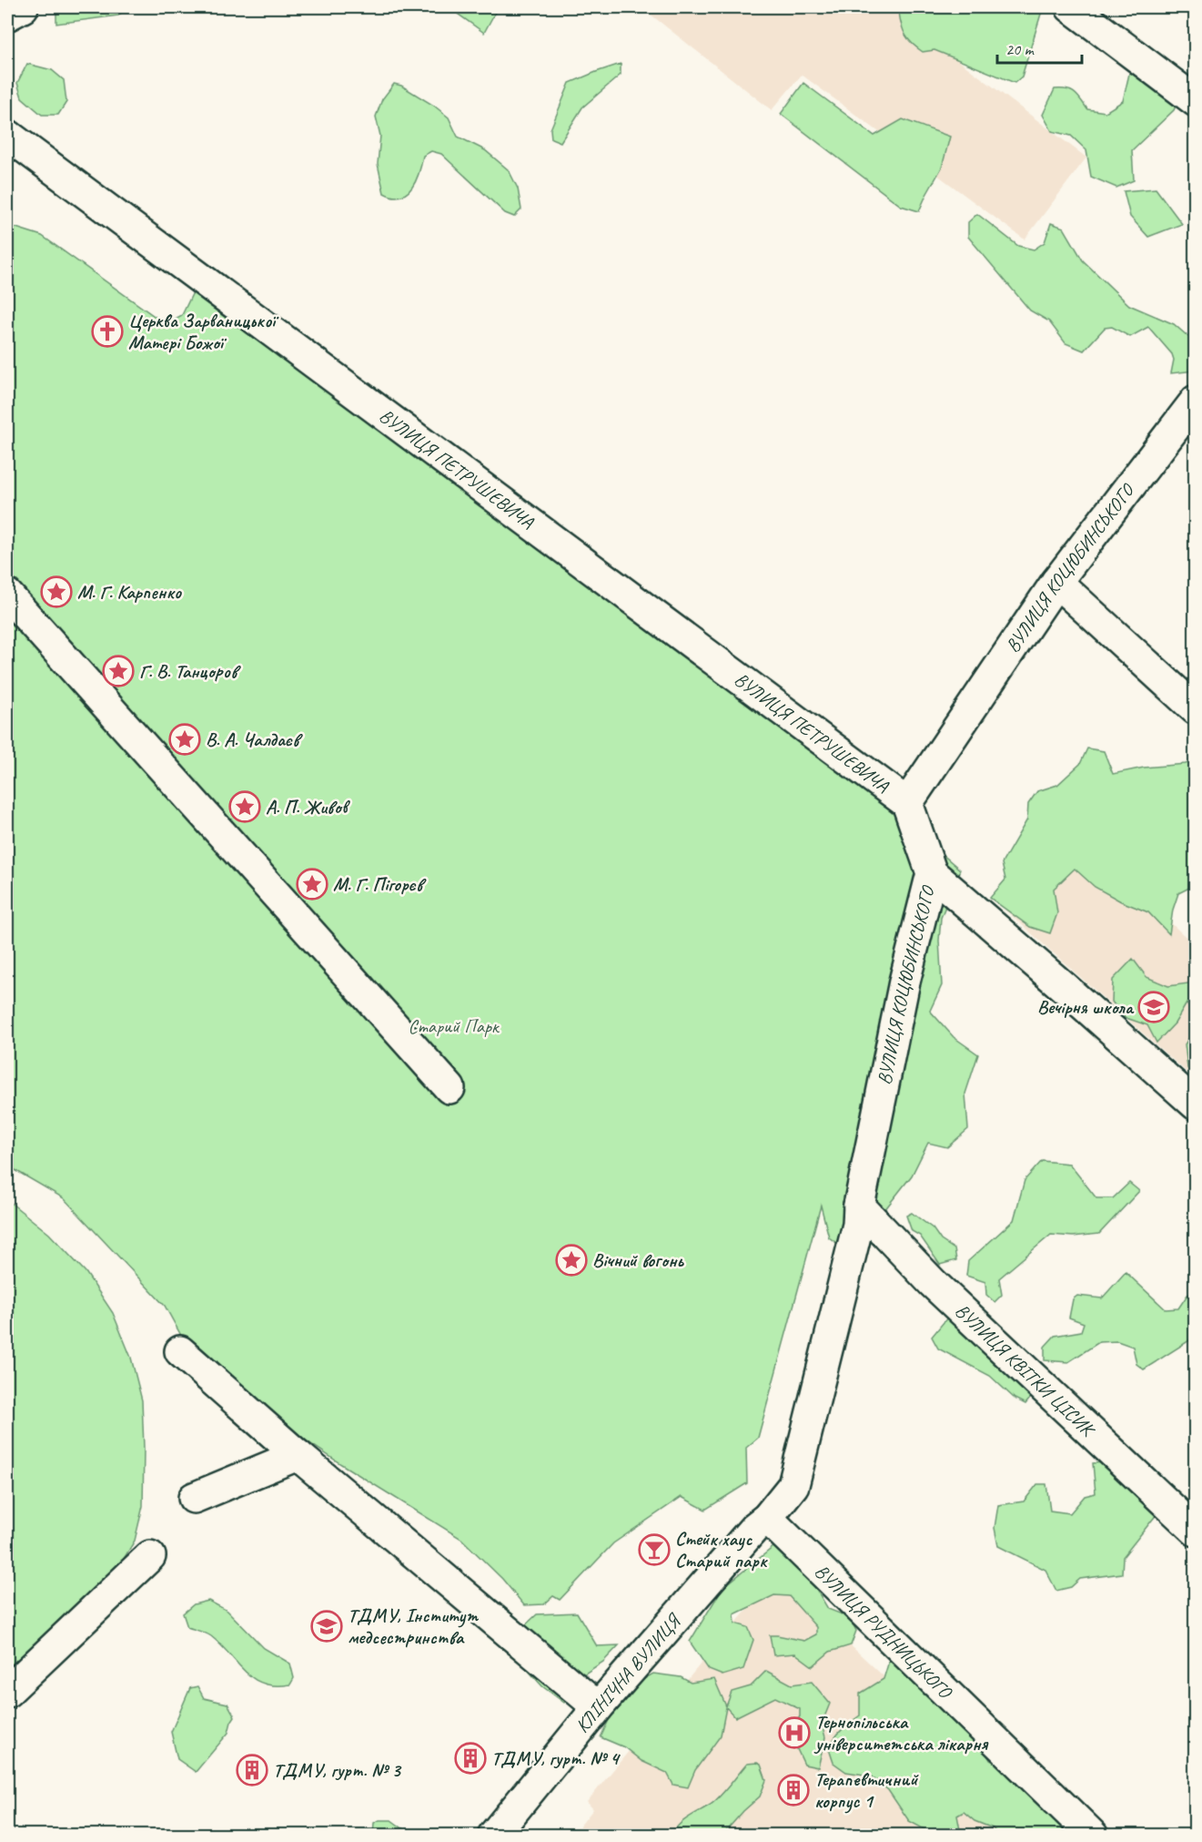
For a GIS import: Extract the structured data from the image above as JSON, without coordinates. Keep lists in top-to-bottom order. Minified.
{"streets":{"street":["ВУЛИЦЯ ПЕТРУШЕВИЧА","ВУЛИЦЯ КОЦЮБИНСЬКОГО","ВУЛИЦЯ КВІТКИ ЦІСИК","ВУЛИЦЯ РУДНИЦЬКОГО","КЛІНІЧНА ВУЛИЦЯ"]},"crossings":[["ВУЛИЦЯ ПЕТРУШЕВИЧА","ВУЛИЦЯ КОЦЮБИНСЬКОГО"],["ВУЛИЦЯ КОЦЮБИНСЬКОГО","ВУЛИЦЯ КВІТКИ ЦІСИК"],["ВУЛИЦЯ КОЦЮБИНСЬКОГО","ВУЛИЦЯ РУДНИЦЬКОГО"],["ВУЛИЦЯ КОЦЮБИНСЬКОГО","КЛІНІЧНА ВУЛИЦЯ"],["ВУЛИЦЯ РУДНИЦЬКОГО","КЛІНІЧНА ВУЛИЦЯ"]],"parks":["Старий Парк"],"places":{"church":["Церква Зарваницької Матері Божої"],"place":["М. Г. Карпенко","Г. В. Танцоров","В. А. Чалдаєв","А. П. Живов","М. Г. Пігорєв","Вічний вогонь"],"school or university":["Вечірня школа","ТДМУ, Iнститут медсестринства"],"bar":["Стейк хаус Старий парк"],"hospital":["Тернопільська університетська лікарня"],"building":["ТДМУ, гурт. № 4","ТДМУ, гурт. № 3","Терапевтичний корпус 1"]},"scale_bar":"20 m"}
